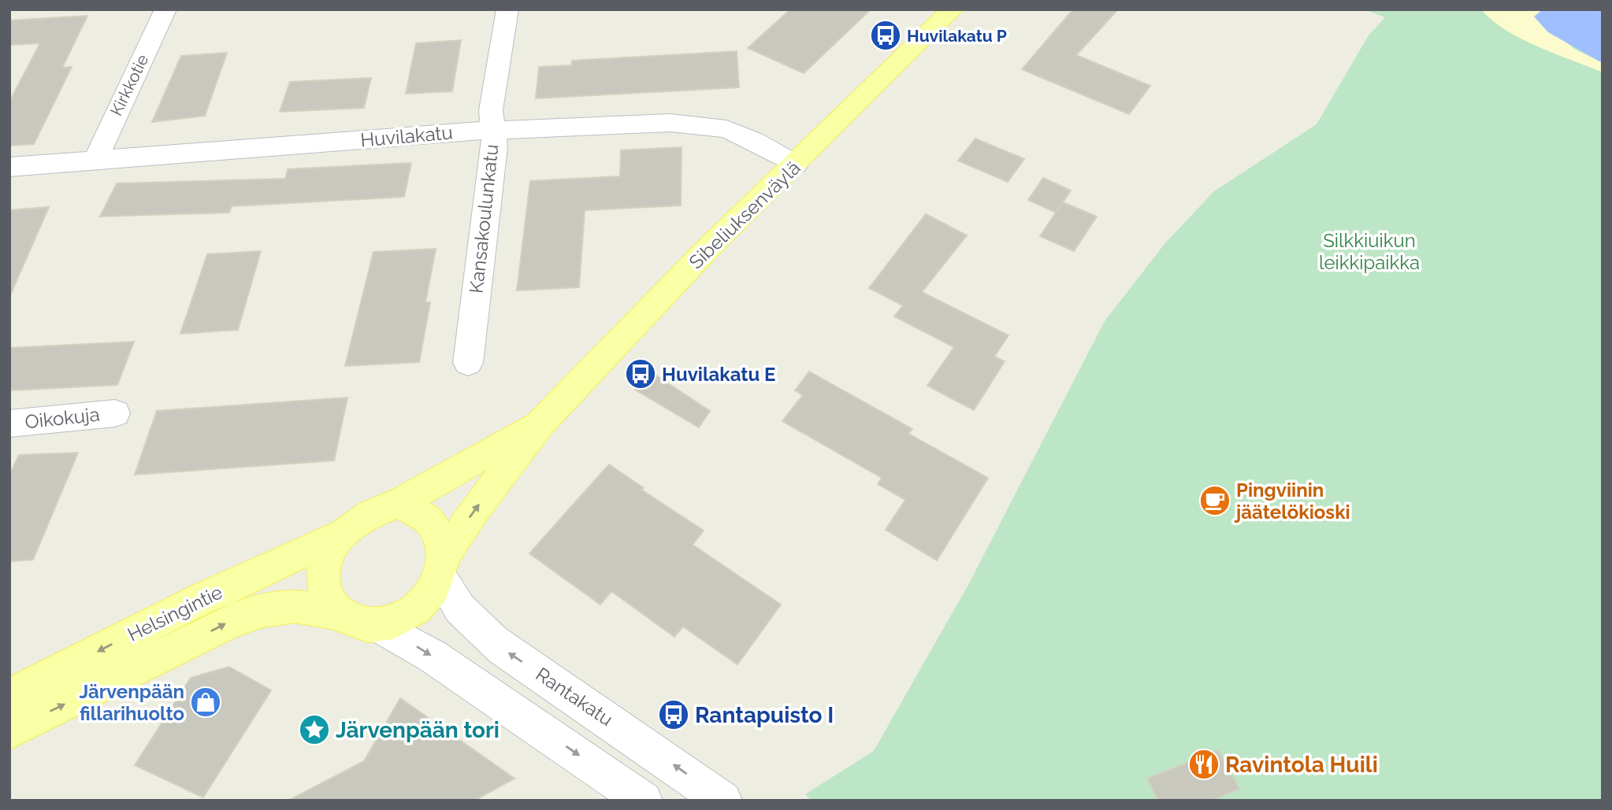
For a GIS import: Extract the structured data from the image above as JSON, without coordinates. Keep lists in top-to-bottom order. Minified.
{"streets":{"main road":["Sibeliuksenväylä","Helsingintie"],"street":["Kirkkotie","Huvilakatu","Kansakoulunkatu","Oikokuja","Rantakatu"]},"crossings":[["Kirkkotie","Huvilakatu"],["Huvilakatu","Sibeliuksenväylä"],["Huvilakatu","Kansakoulunkatu"],["Sibeliuksenväylä","Helsingintie"],["Sibeliuksenväylä","Rantakatu"],["Helsingintie","Rantakatu"]],"parks":["Silkkiuikun leikkipaikka"],"places":{"bus stop":["Huvilakatu P","Huvilakatu E","Rantapuisto I"],"cafe":["Pingviinin jäätelökioski"],"shop":["Järvenpään fillarihuolto"],"place":["Järvenpään tori"],"restaurant":["Ravintola Huili"]}}
